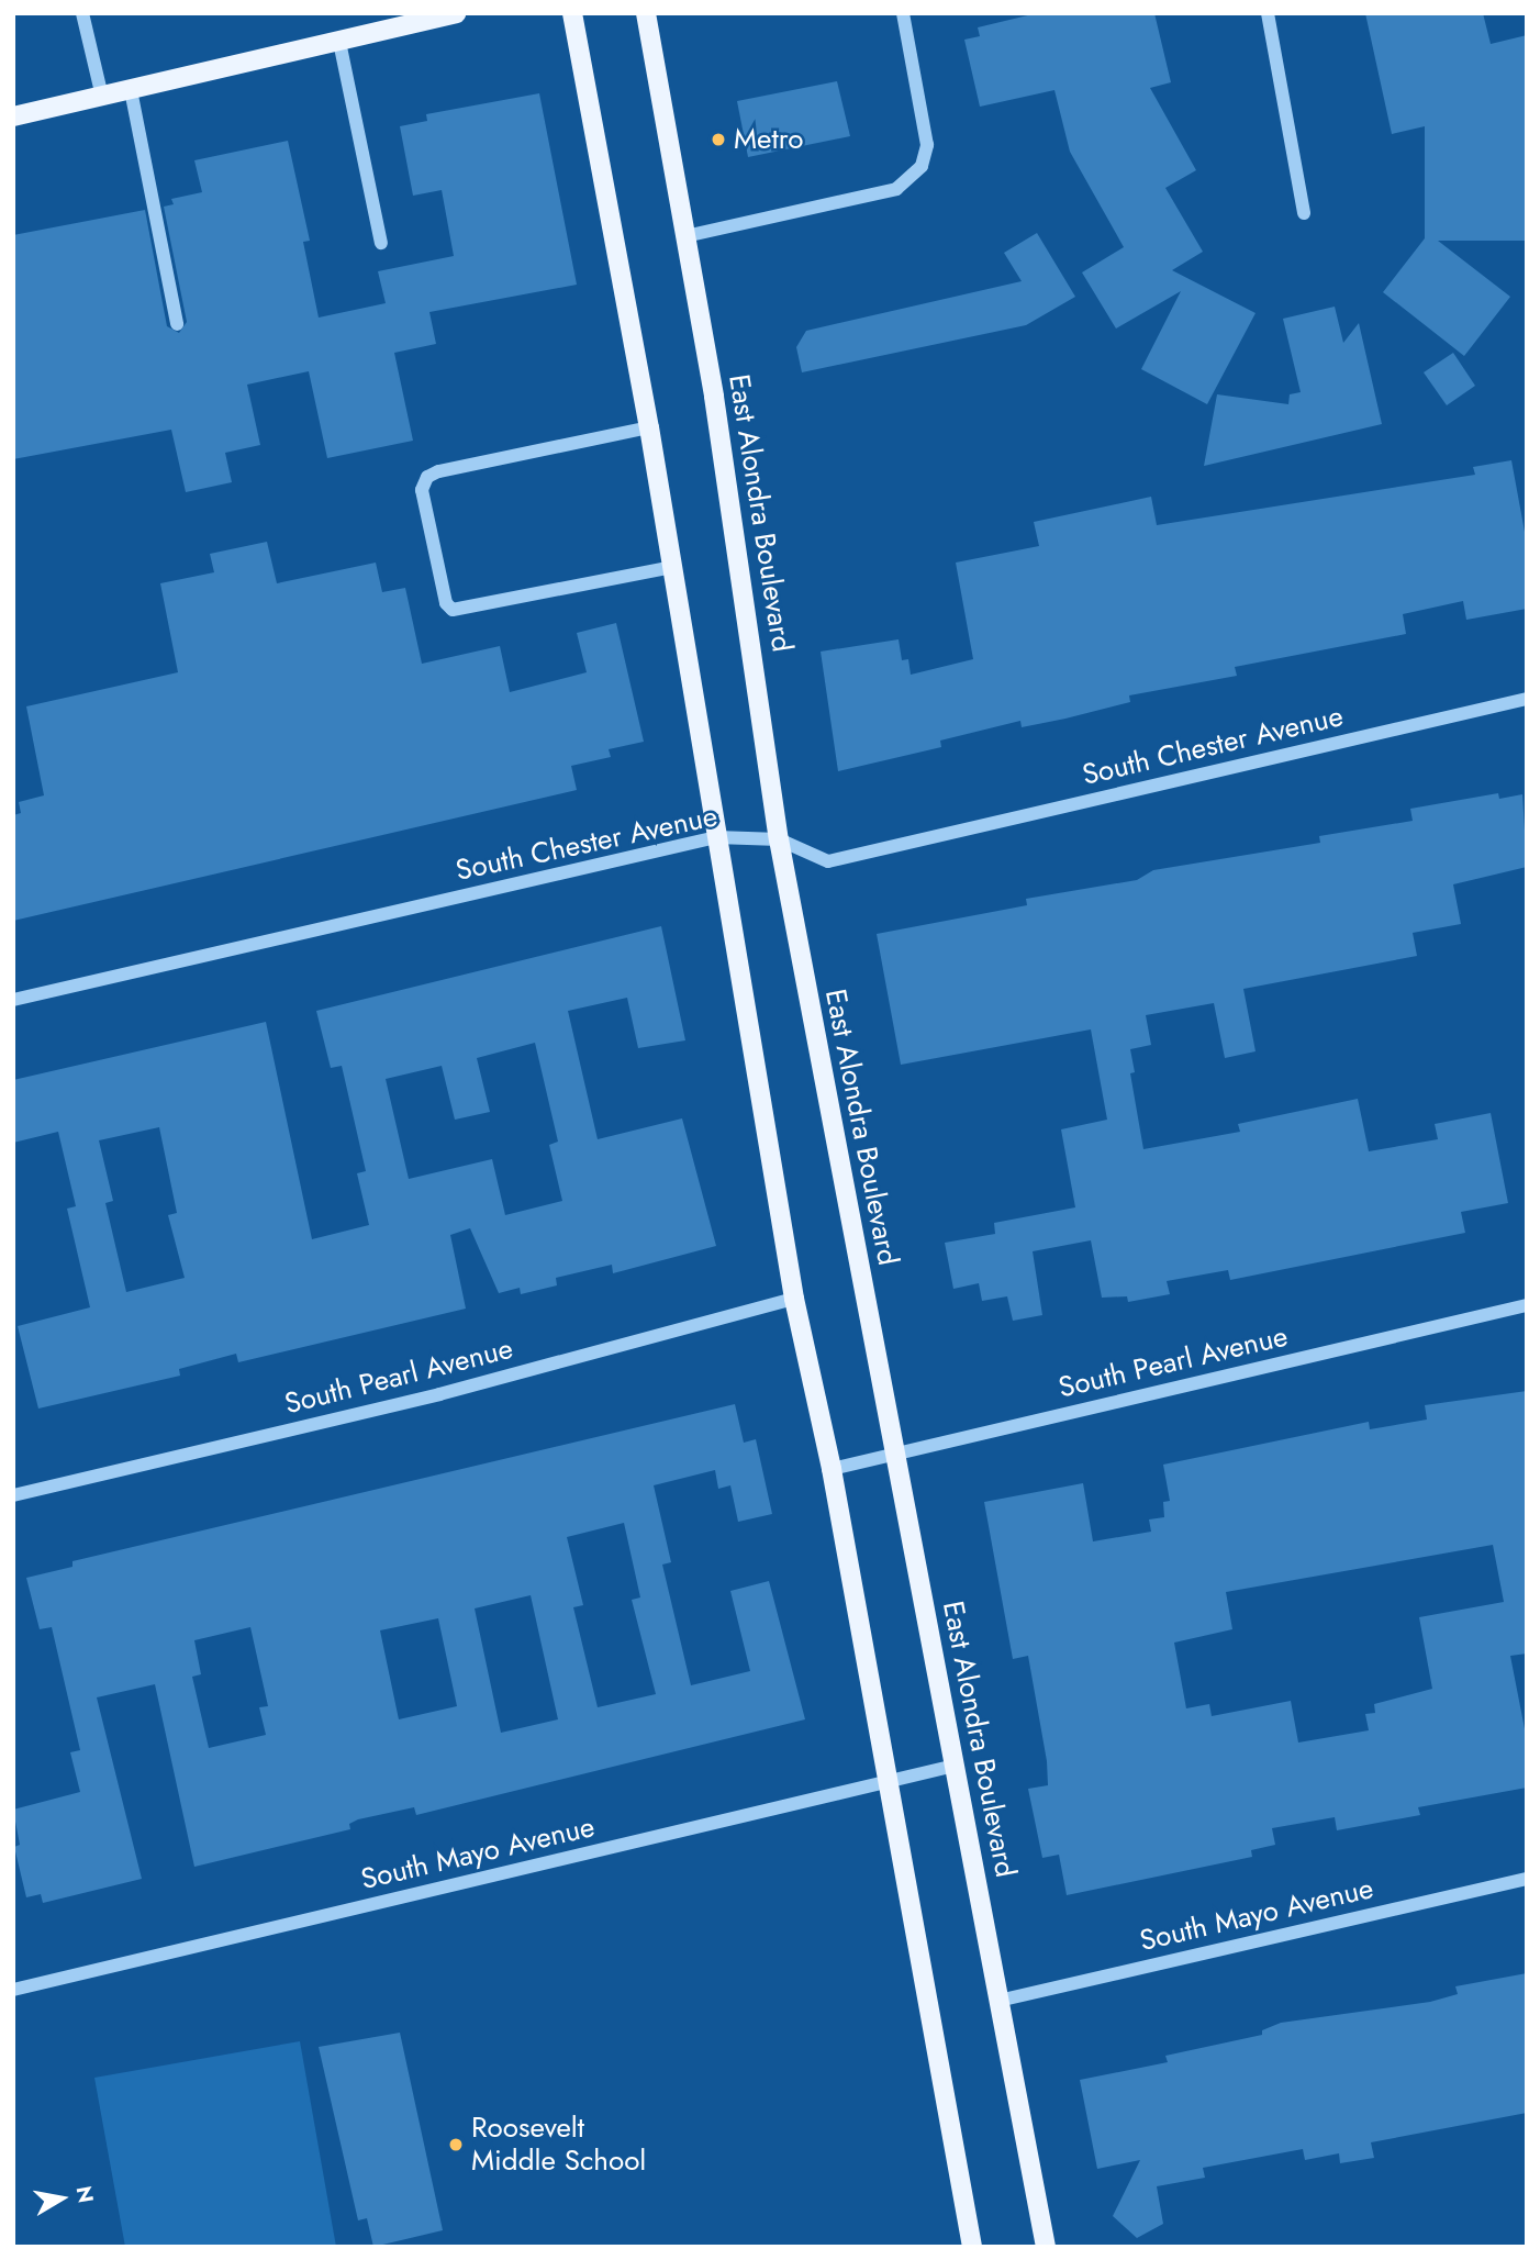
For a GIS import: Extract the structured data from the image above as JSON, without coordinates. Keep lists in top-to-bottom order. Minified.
{"streets":{"main road":["East Alondra Boulevard"],"street":["South Chester Avenue","South Pearl Avenue","South Mayo Avenue"]},"crossings":[["East Alondra Boulevard","South Chester Avenue"],["East Alondra Boulevard","South Pearl Avenue"],["East Alondra Boulevard","South Mayo Avenue"]],"places":["Metro","Roosevelt Middle School"],"north":"right"}
